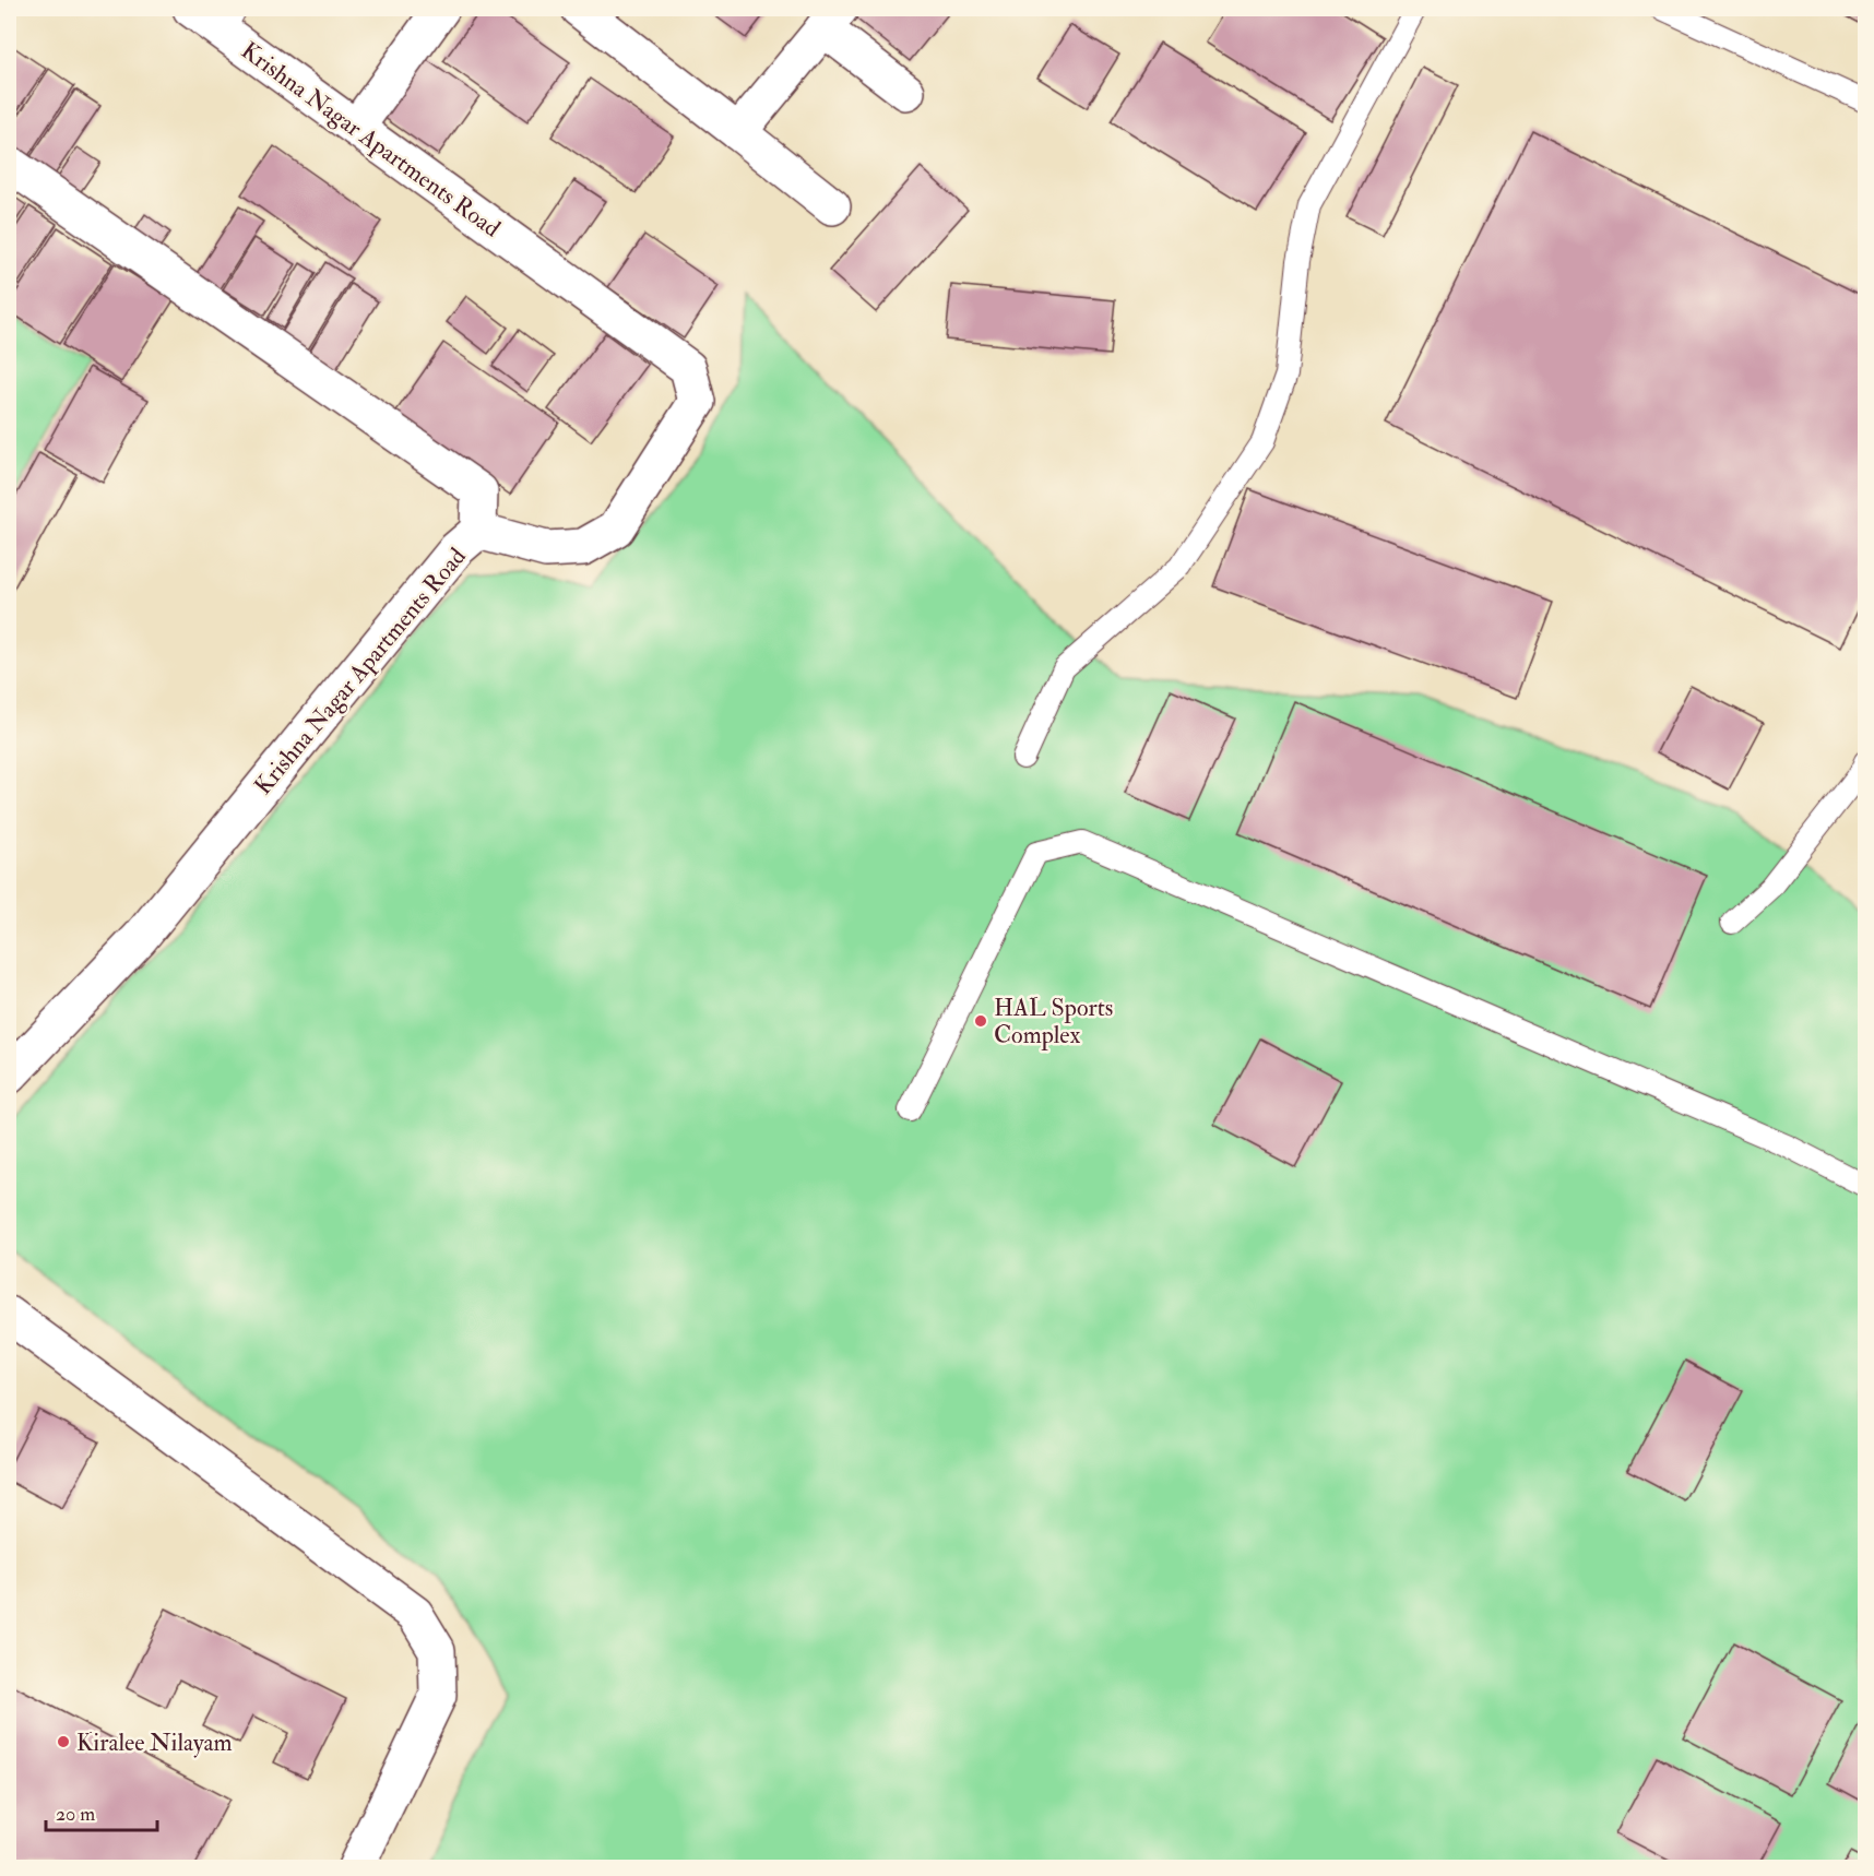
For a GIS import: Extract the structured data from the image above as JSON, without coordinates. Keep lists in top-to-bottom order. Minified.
{"streets":{"street":["Krishna Nagar Apartments Road"]},"places":["HAL Sports Complex","Kiralee Nilayam"],"scale_bar":"20 m"}
